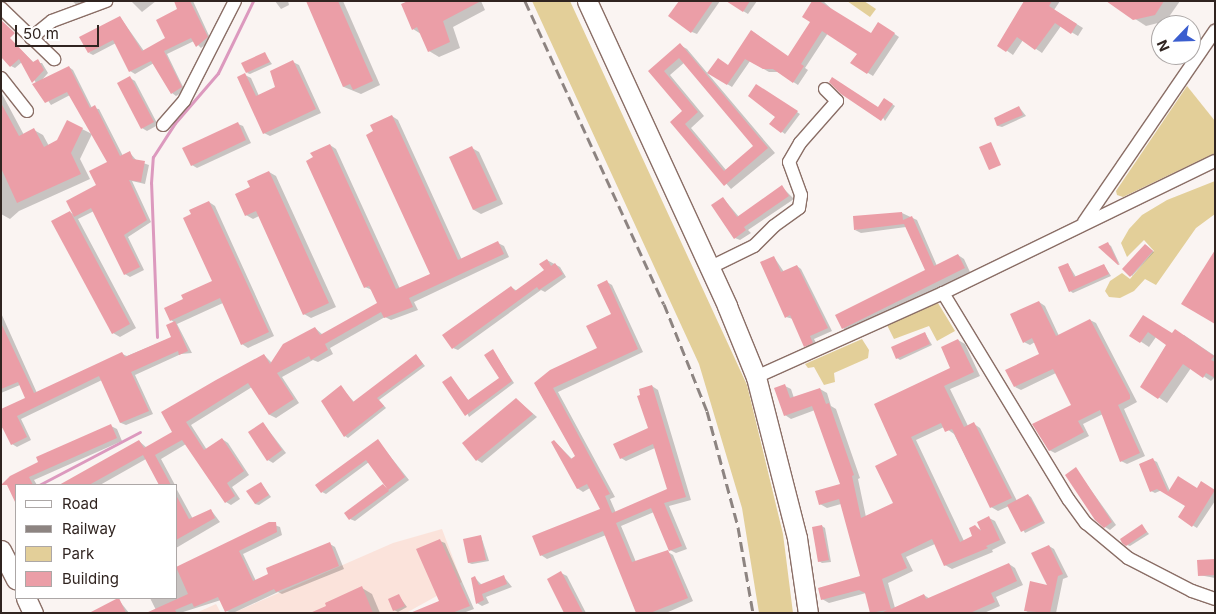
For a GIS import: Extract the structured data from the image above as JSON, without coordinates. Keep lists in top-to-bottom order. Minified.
{"legend":["Road","Railway","Park","Building"],"scale_bar":"50 m","north":"bottom left"}
